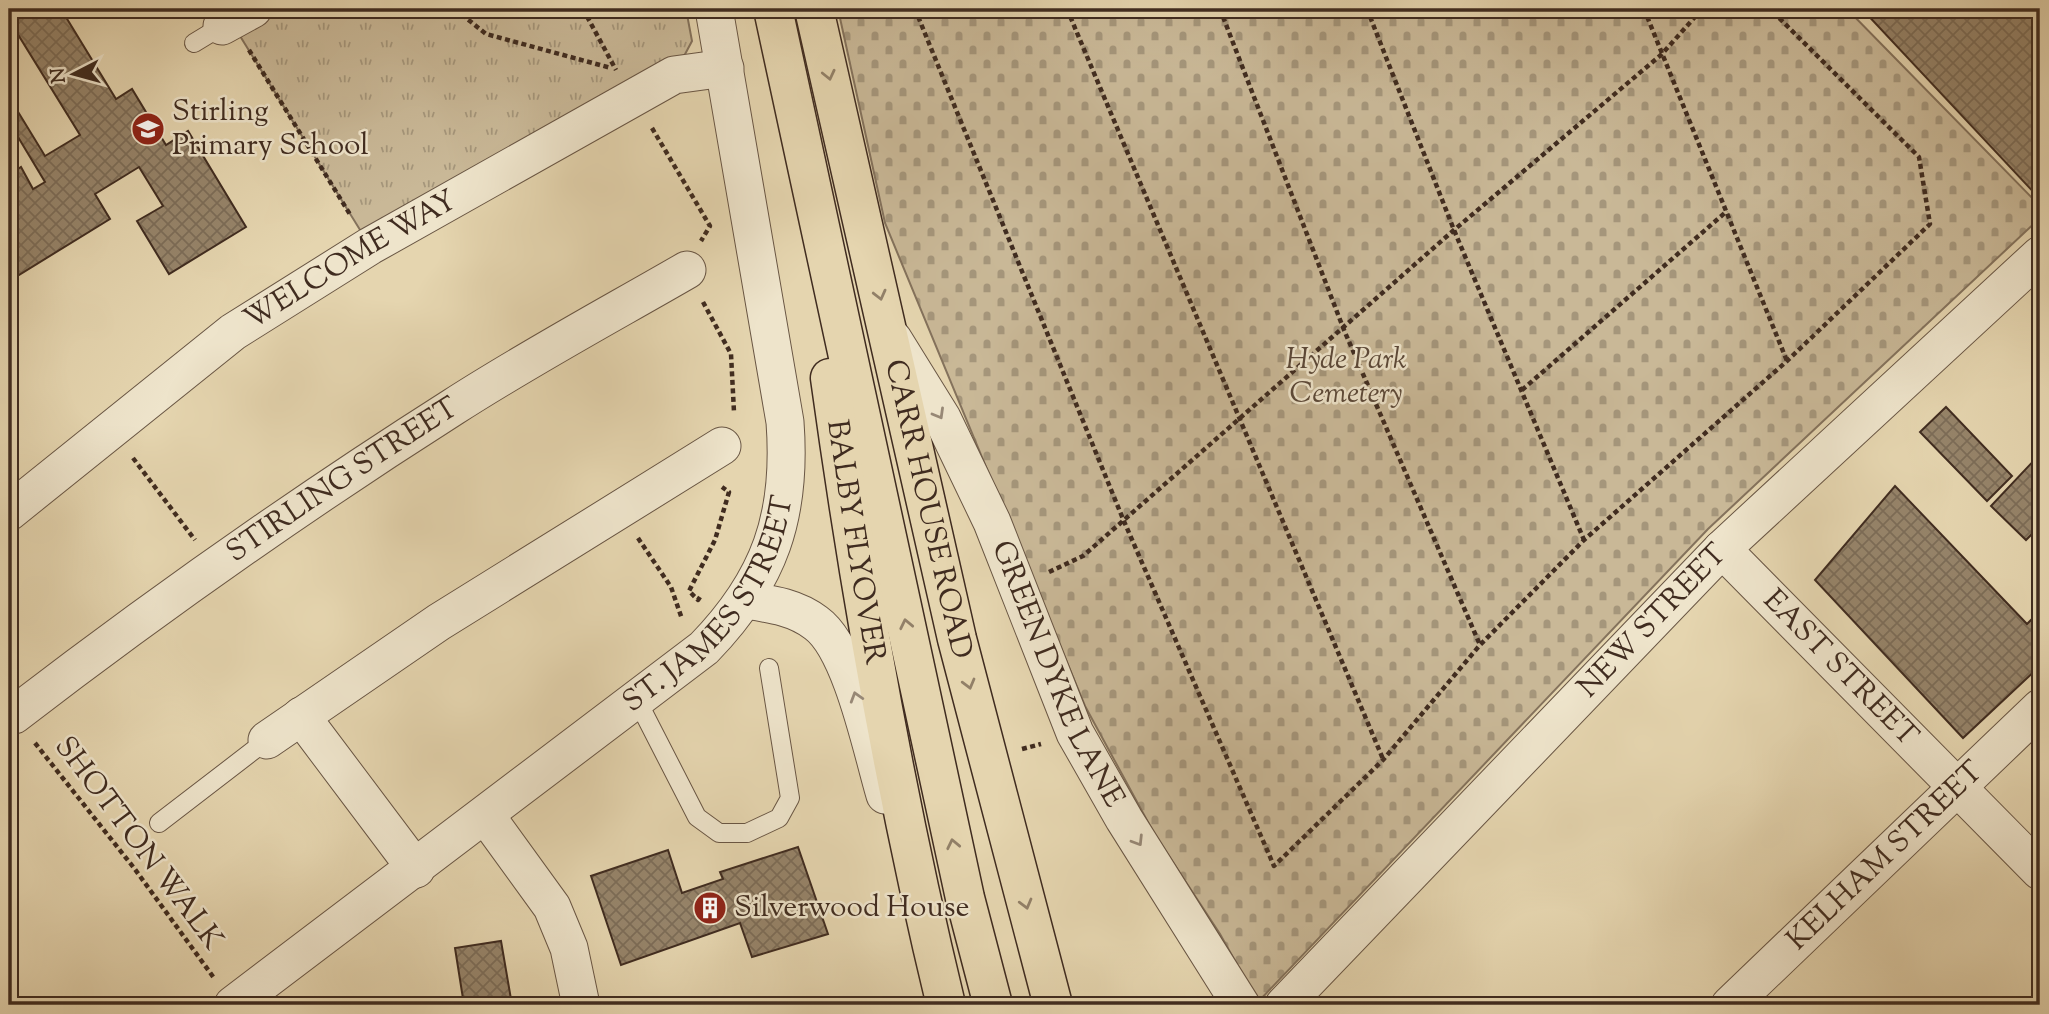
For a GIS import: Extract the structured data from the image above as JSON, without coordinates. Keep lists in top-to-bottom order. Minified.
{"streets":{"highway":["CARR HOUSE ROAD","BALBY FLYOVER"],"street":["WELCOME WAY","STIRLING STREET","ST. JAMES STREET","NEW STREET","EAST STREET","GREEN DYKE LANE","KELHAM STREET"],"path":["SHOTTON WALK"]},"crossings":[["WELCOME WAY","ST. JAMES STREET"],["STIRLING STREET","SHOTTON WALK"],["CARR HOUSE ROAD","BALBY FLYOVER"],["CARR HOUSE ROAD","GREEN DYKE LANE"],["ST. JAMES STREET","SHOTTON WALK"],["NEW STREET","EAST STREET"],["EAST STREET","KELHAM STREET"]],"parks":["Hyde Park Cemetery"],"places":{"school or university":["Stirling Primary School"],"building":["Silverwood House"]},"north":"left"}
